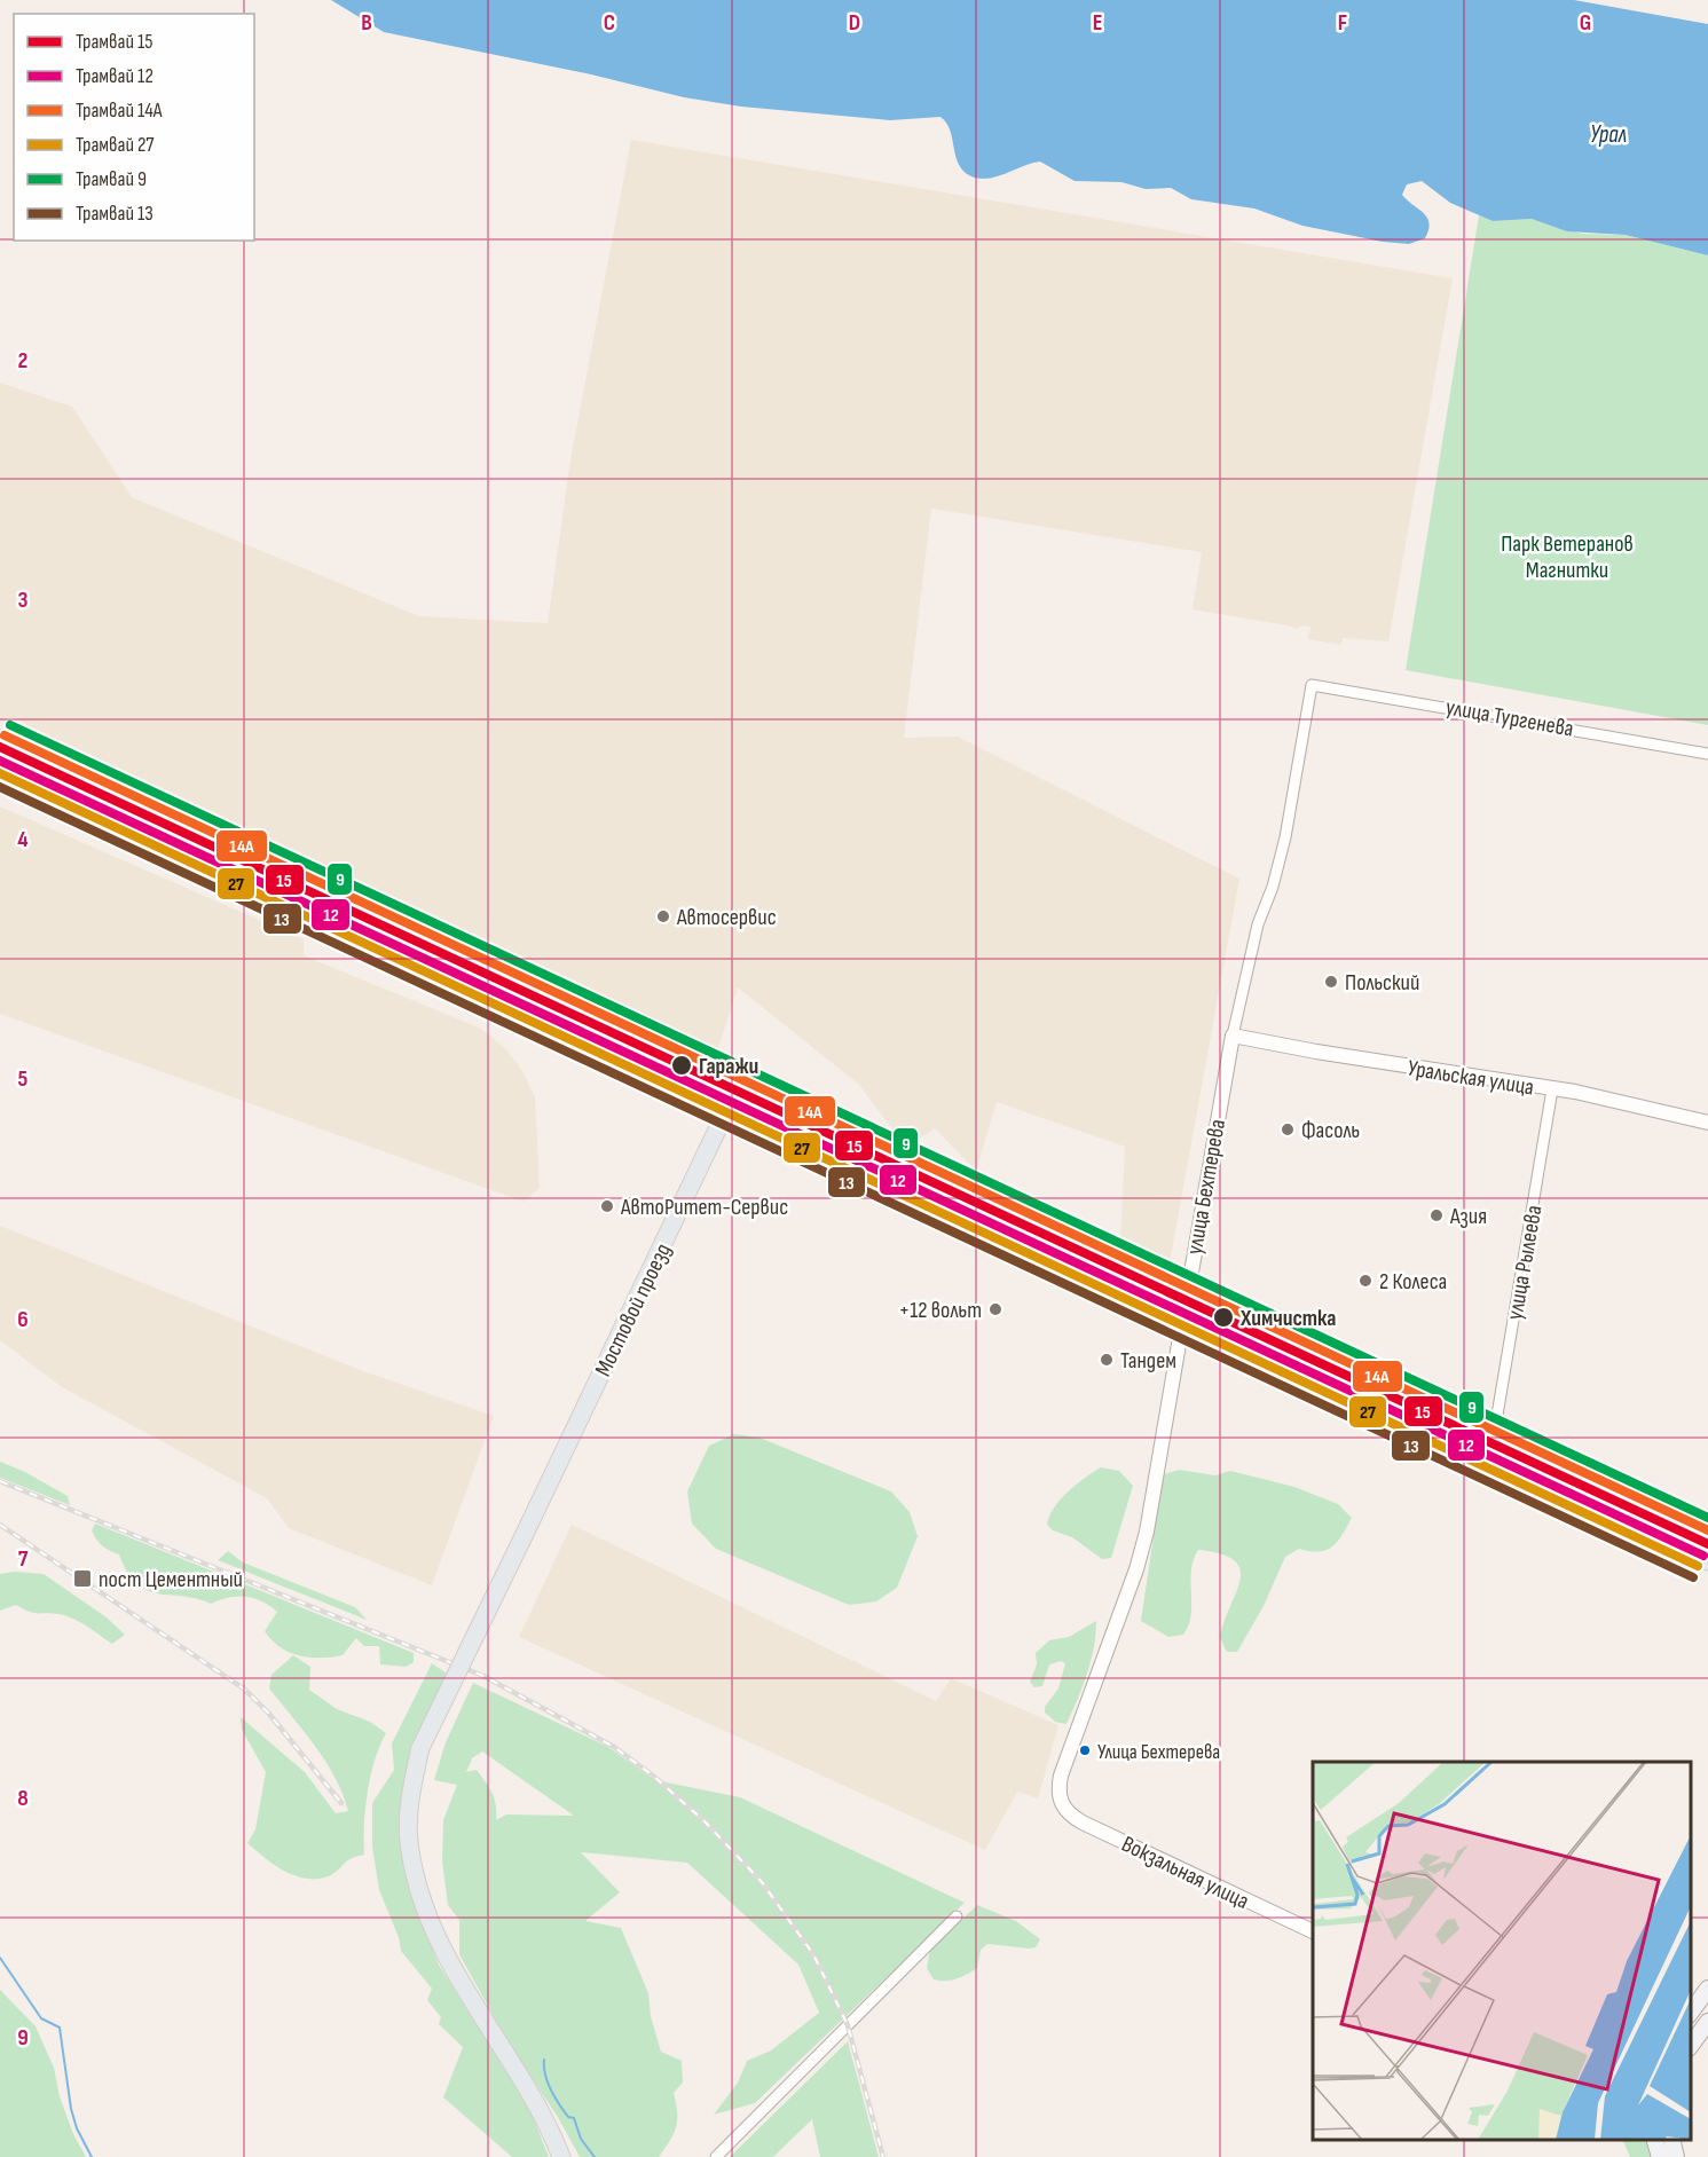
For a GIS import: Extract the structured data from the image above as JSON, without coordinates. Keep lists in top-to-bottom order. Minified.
{"streets":{"main road":["улица Бехтерева","Мостовой проезд"],"street":["улица Тургенева","Уральская улица","улица Рылеева","Вокзальная улица"]},"crossings":[["улица Тургенева","улица Бехтерева"],["Уральская улица","улица Бехтерева"],["Уральская улица","улица Рылеева"],["улица Бехтерева","Вокзальная улица"]],"water":["Урал"],"parks":["Парк Ветеранов Магнитки"],"places":{"other":["Автосервис","Польский","Гаражи","Фасоль","АвтоРитет-Сервис","Азия","2 Колеса","+12 вольт","Химчистка","Тандем","Улица Бехтерева"],"transit":["пост Цементный"]},"lines":["tram line 9","tram line 14А","tram line 15","tram line 12","tram line 27","tram line 13"],"legend":["Трамвай 15","Трамвай 12","Трамвай 14А","Трамвай 27","Трамвай 9","Трамвай 13"],"grid":{"columns":["B","C","D","E","F","G"],"rows":["2","3","4","5","6","7","8","9"]}}
